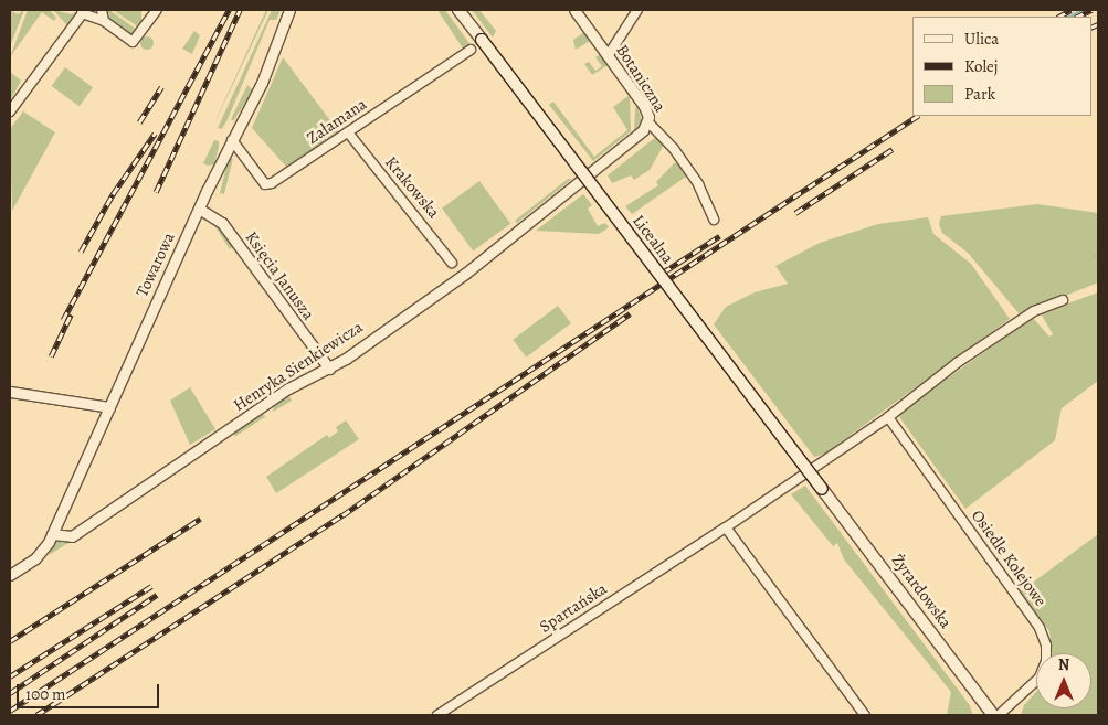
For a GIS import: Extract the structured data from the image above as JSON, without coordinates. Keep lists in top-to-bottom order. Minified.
{"streets":{"main road":["Licealna","Żyrardowska"],"street":["Botaniczna","Załamana","Krakowska","Towarowa","Księcia Janusza","Henryka Sienkiewicza","Osiedle Kolejowe","Spartańska"]},"crossings":[["Botaniczna","Henryka Sienkiewicza"],["Załamana","Krakowska"],["Załamana","Towarowa"],["Licealna","Henryka Sienkiewicza"],["Licealna","Żyrardowska"],["Towarowa","Księcia Janusza"],["Towarowa","Henryka Sienkiewicza"],["Księcia Janusza","Henryka Sienkiewicza"],["Osiedle Kolejowe","Spartańska"]],"legend":["Ulica","Kolej","Park"],"scale_bar":"100 m","north":"top"}
